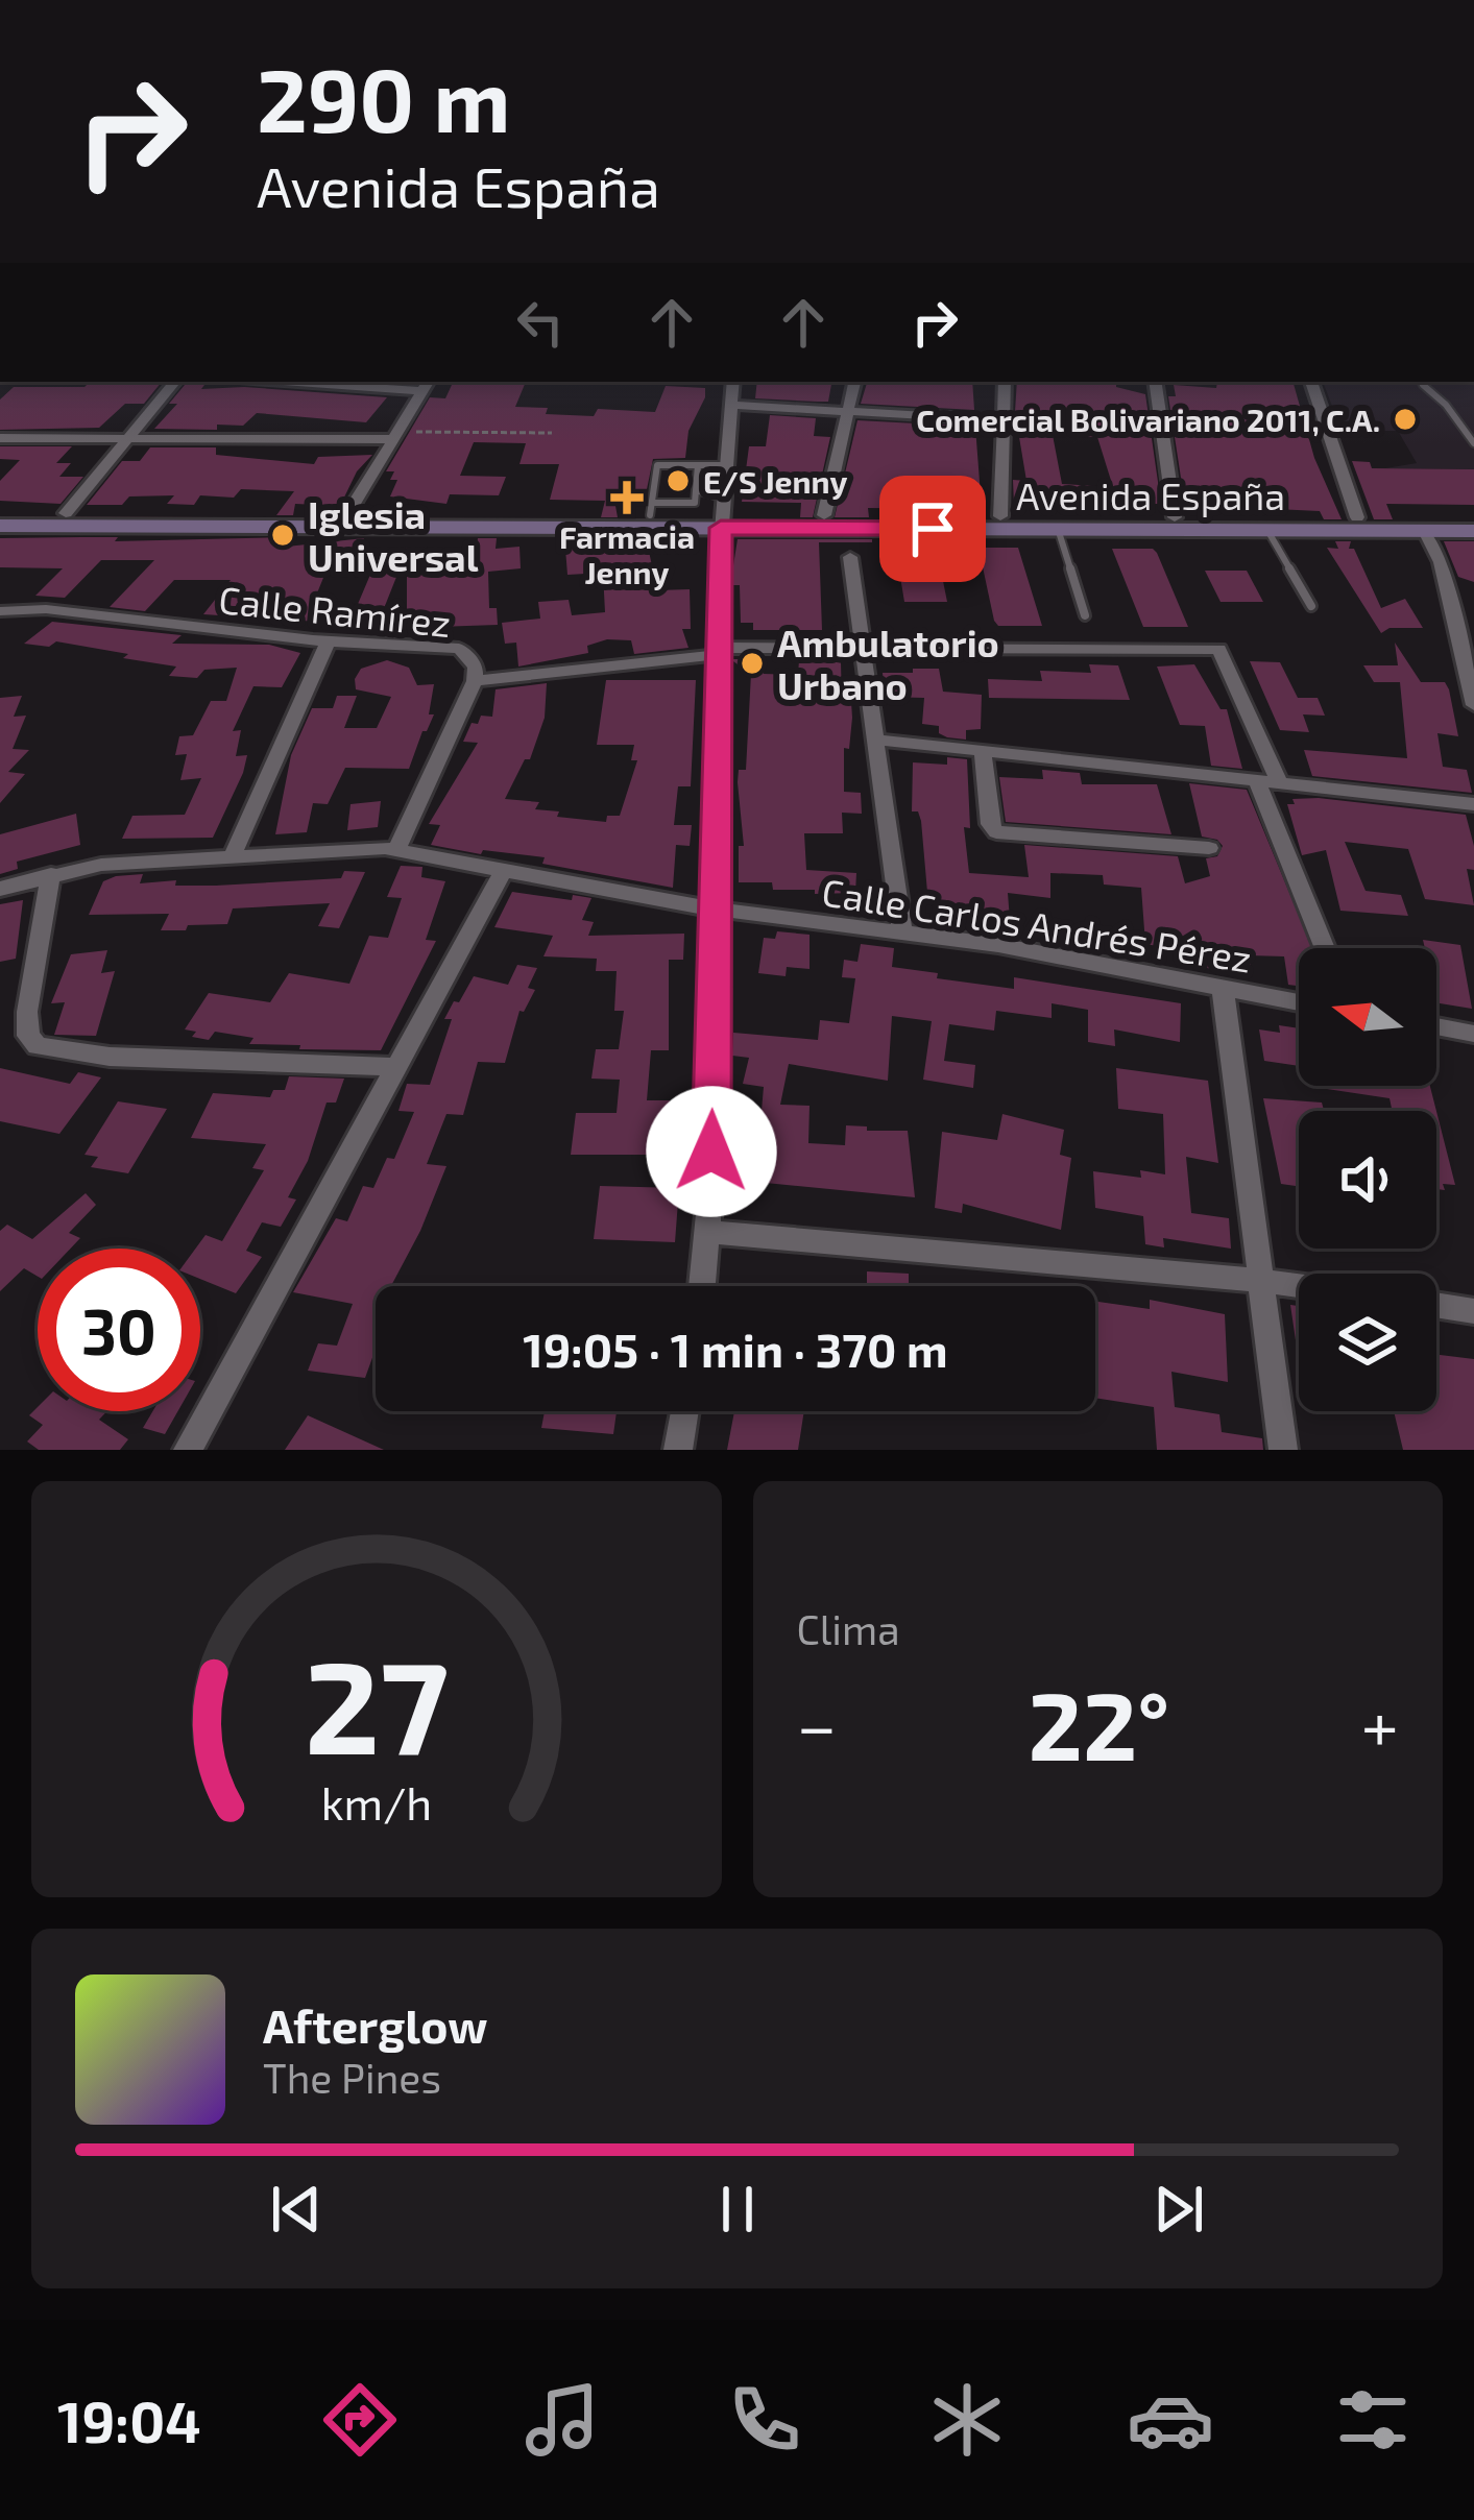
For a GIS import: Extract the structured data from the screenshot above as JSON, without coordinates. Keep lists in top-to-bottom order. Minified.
{"streets":{"main road":["Avenida España"],"street":["Calle Ramírez","Calle Carlos Andrés Pérez"]},"places":{"other":["Comercial Bolivariano 2011, C.A.","E/S Jenny","Iglesia Universal","Ambulatorio Urbano"],"health":["Farmacia Jenny"]},"north":"left","page":{"turn":["290 m","Avenida España"],"limit":"30","trip":"19:05 · 1 min · 370 m","tile":"Clima","heat":["−","22°","+"],"song":["Afterglow","The Pines"],"tabs":"19:04","gauge":["27","km/h"]}}
